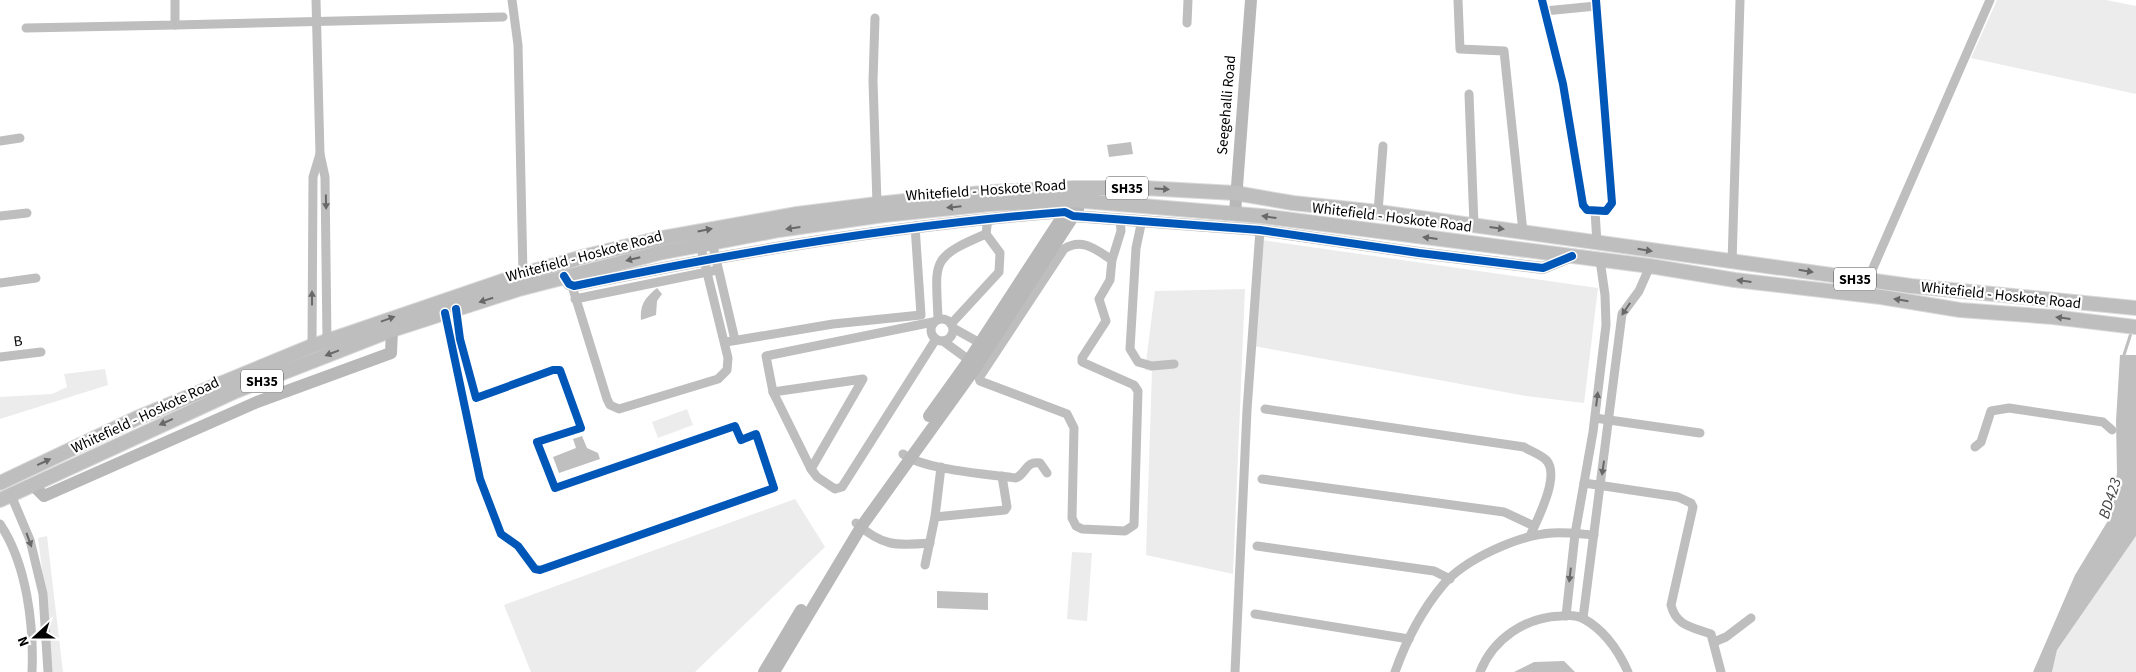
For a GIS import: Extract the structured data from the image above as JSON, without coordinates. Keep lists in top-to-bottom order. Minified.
{"streets":{"main road":["SH35","Whitefield - Hoskote Road"],"street":["Seegehalli Road","B"]},"crossings":[["Seegehalli Road","Whitefield - Hoskote Road"]],"water":["BD423"],"north":"left"}
